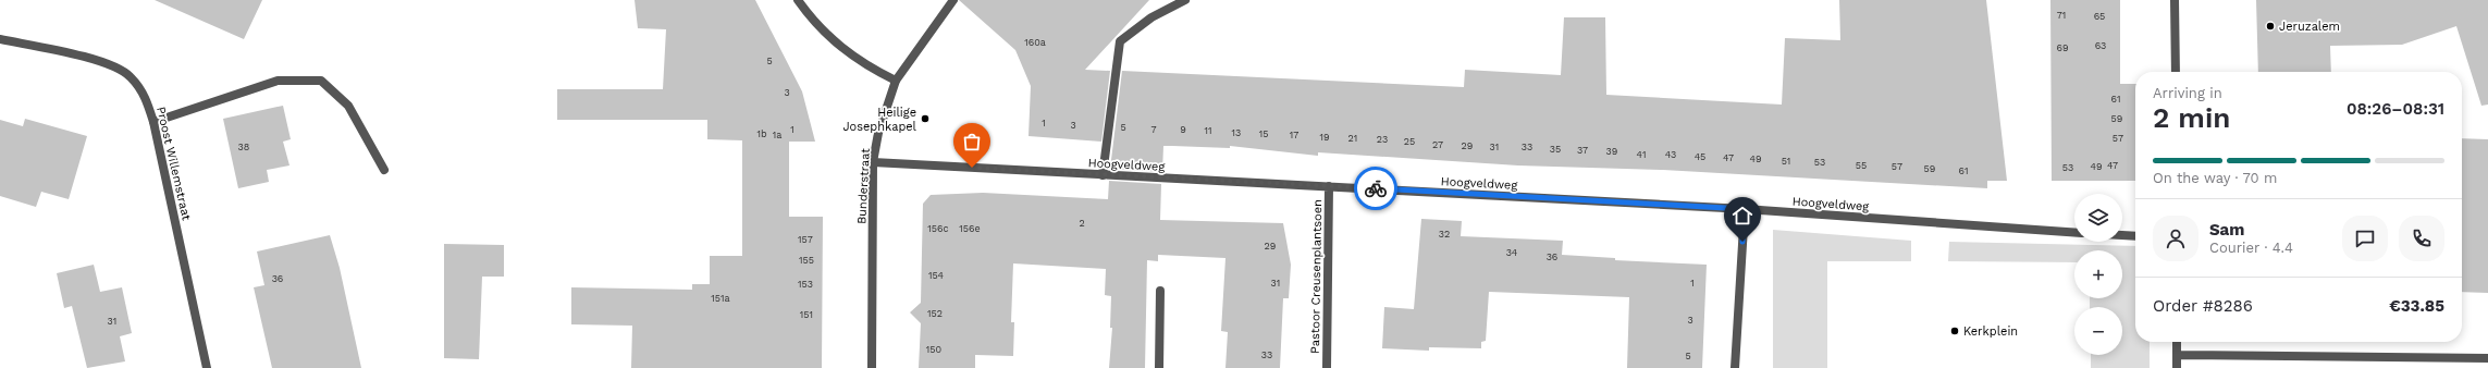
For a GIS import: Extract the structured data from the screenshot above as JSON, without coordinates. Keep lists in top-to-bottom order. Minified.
{"streets":{"street":["Proost Willemstraat","Hoogveldweg","Bunderstraat","Pastoor Creusenplantsoen"]},"crossings":[["Hoogveldweg","Bunderstraat"],["Hoogveldweg","Pastoor Creusenplantsoen"]],"places":["Jeruzalem","Heilige Josephkapel","Kerkplein"],"house_numbers":["71","65","160a","63","69","5","3","61","59","1","3","5","1","7","9","11","13","1b","15","1a","17","19","21","57","23","25","27","29","38","31","33","35","37","39","41","43","45","47","49","51","53","55","47","57","49","53","59","61","2","156c","156e","32","157","29","34","36","155","154","36","31","1","153","151a","152","151","3","31","150","33","5"],"page":{"heading":["2 min","Arriving in","08:26–08:31"],"panel":["Sam","Courier · 4.4","Order #8286","€33.85"],"bar":"On the way · 70 m","map_buttons":["+","−"]}}
